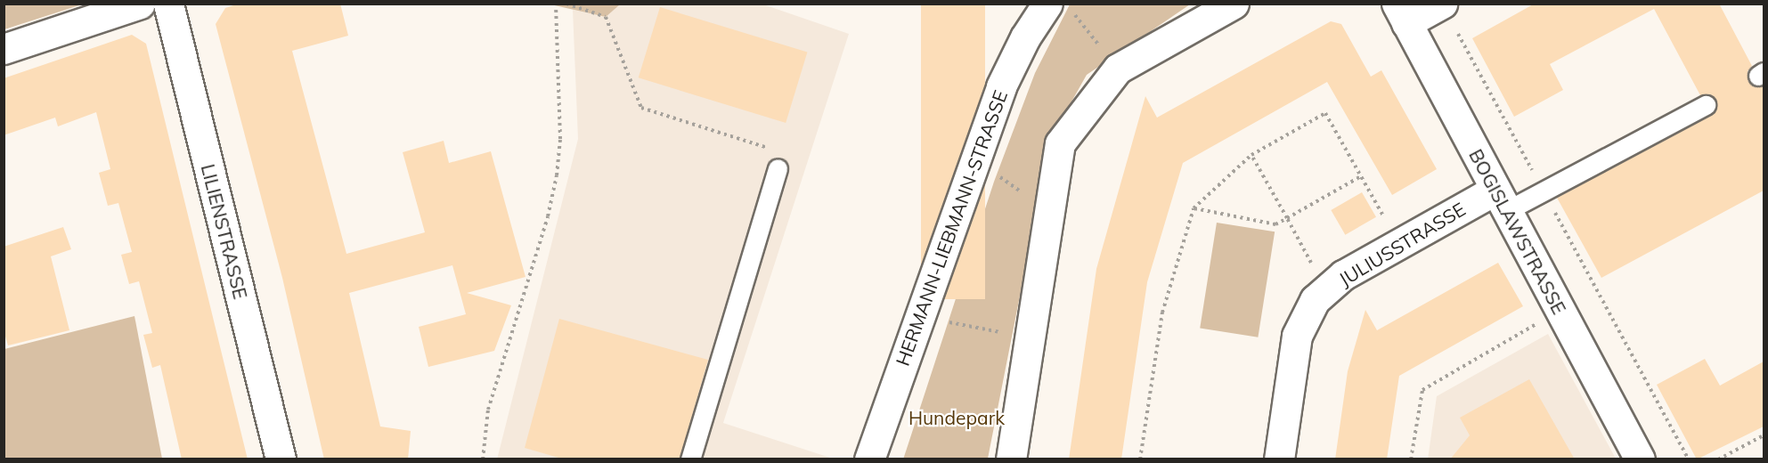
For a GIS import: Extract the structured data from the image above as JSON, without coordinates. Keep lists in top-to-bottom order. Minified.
{"streets":{"street":["HERMANN-LIEBMANN-STRASSE","LILIENSTRASSE","BOGISLAWSTRASSE","JULIUSSTRASSE"]},"crossings":[["BOGISLAWSTRASSE","JULIUSSTRASSE"]],"parks":["Hundepark"]}
